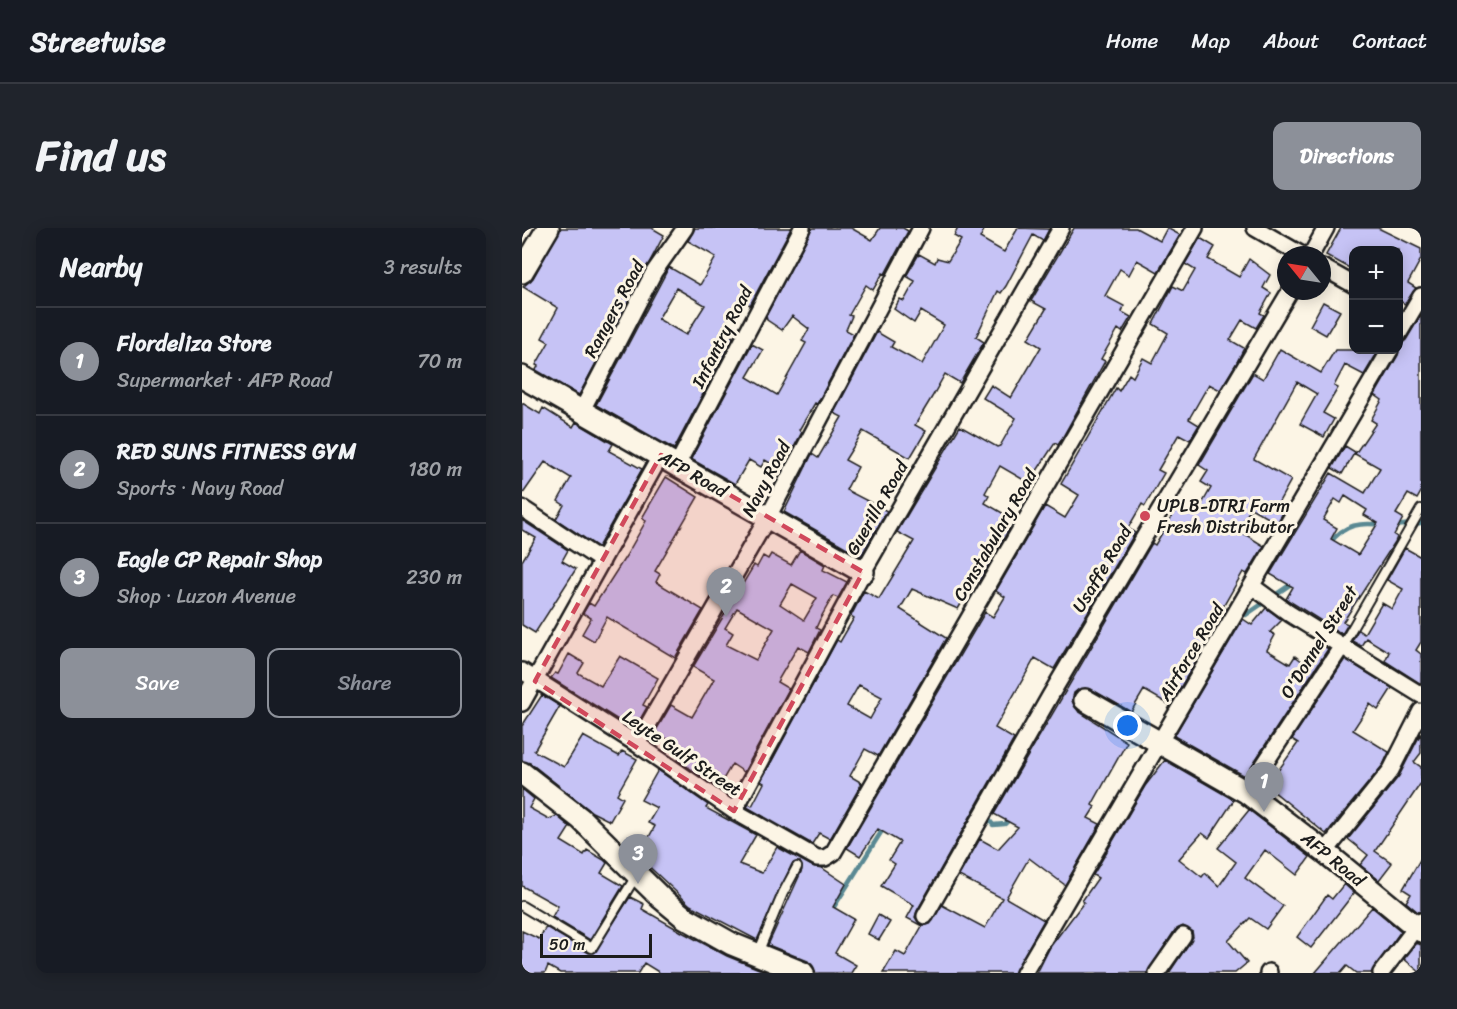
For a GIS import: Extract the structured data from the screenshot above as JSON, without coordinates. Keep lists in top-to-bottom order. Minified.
{"streets":{"street":["Rangers Road","Infantry Road","AFP Road","Navy Road","Guerilla Road","Constabulary Road","Usaffe Road","O'Donnel Street","Airforce Road","Leyte Gulf Street"]},"crossings":[["Rangers Road","AFP Road"],["Infantry Road","AFP Road"],["Infantry Road","Leyte Gulf Street"],["AFP Road","Navy Road"],["AFP Road","Guerilla Road"],["AFP Road","O'Donnel Street"],["AFP Road","Airforce Road"],["Navy Road","Leyte Gulf Street"],["Guerilla Road","Leyte Gulf Street"],["Constabulary Road","Leyte Gulf Street"]],"places":["UPLB-DTRI Farm Fresh Distributor"],"scale_bar":"50 m","north":"top left","page":{"header":"Streetwise","nav":["Home","Map","About","Contact"],"title":"Find us","buttons":["Directions",["Save","Share"]],"heading":["Nearby","3 results"],"map_buttons":["+","−"],"list":[{"mark":"1","name":"Flordeliza Store","note":"Supermarket · AFP Road","value":"70 m"},{"mark":"2","name":"RED SUNS FITNESS GYM","note":"Sports · Navy Road","value":"180 m"},{"mark":"3","name":"Eagle CP Repair Shop","note":"Shop · Luzon Avenue","value":"230 m"}],"pins":["2","1","3"],"scale":"50 m"}}
